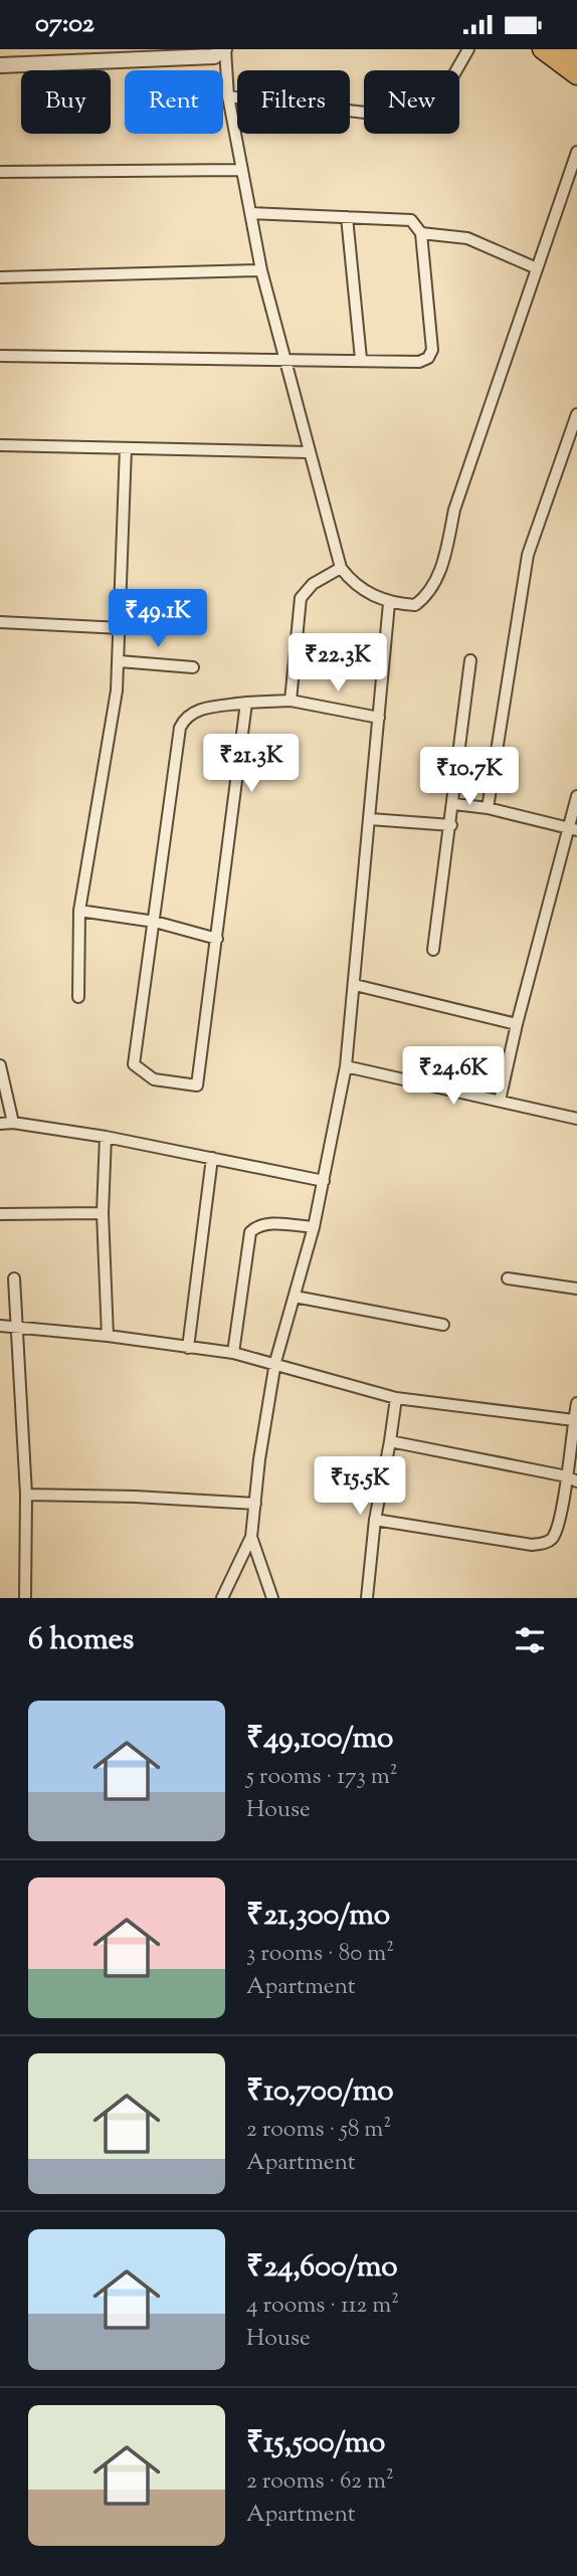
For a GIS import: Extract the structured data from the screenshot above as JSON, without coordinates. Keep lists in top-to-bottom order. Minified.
{"page":{"status":"07:02","chip":["Buy","Rent","Filters","New"],"price":["₹49.1K","₹22.3K","₹21.3K","₹10.7K","₹24.6K","₹15.5K"],"heading":"6 homes","list":[{"name":"₹49,100/mo","note":"5 rooms · 173 m² · House"},{"name":"₹21,300/mo","note":"3 rooms · 80 m² · Apartment"},{"name":"₹10,700/mo","note":"2 rooms · 58 m² · Apartment"},{"name":"₹24,600/mo","note":"4 rooms · 112 m² · House"},{"name":"₹15,500/mo","note":"2 rooms · 62 m² · Apartment"}]}}
